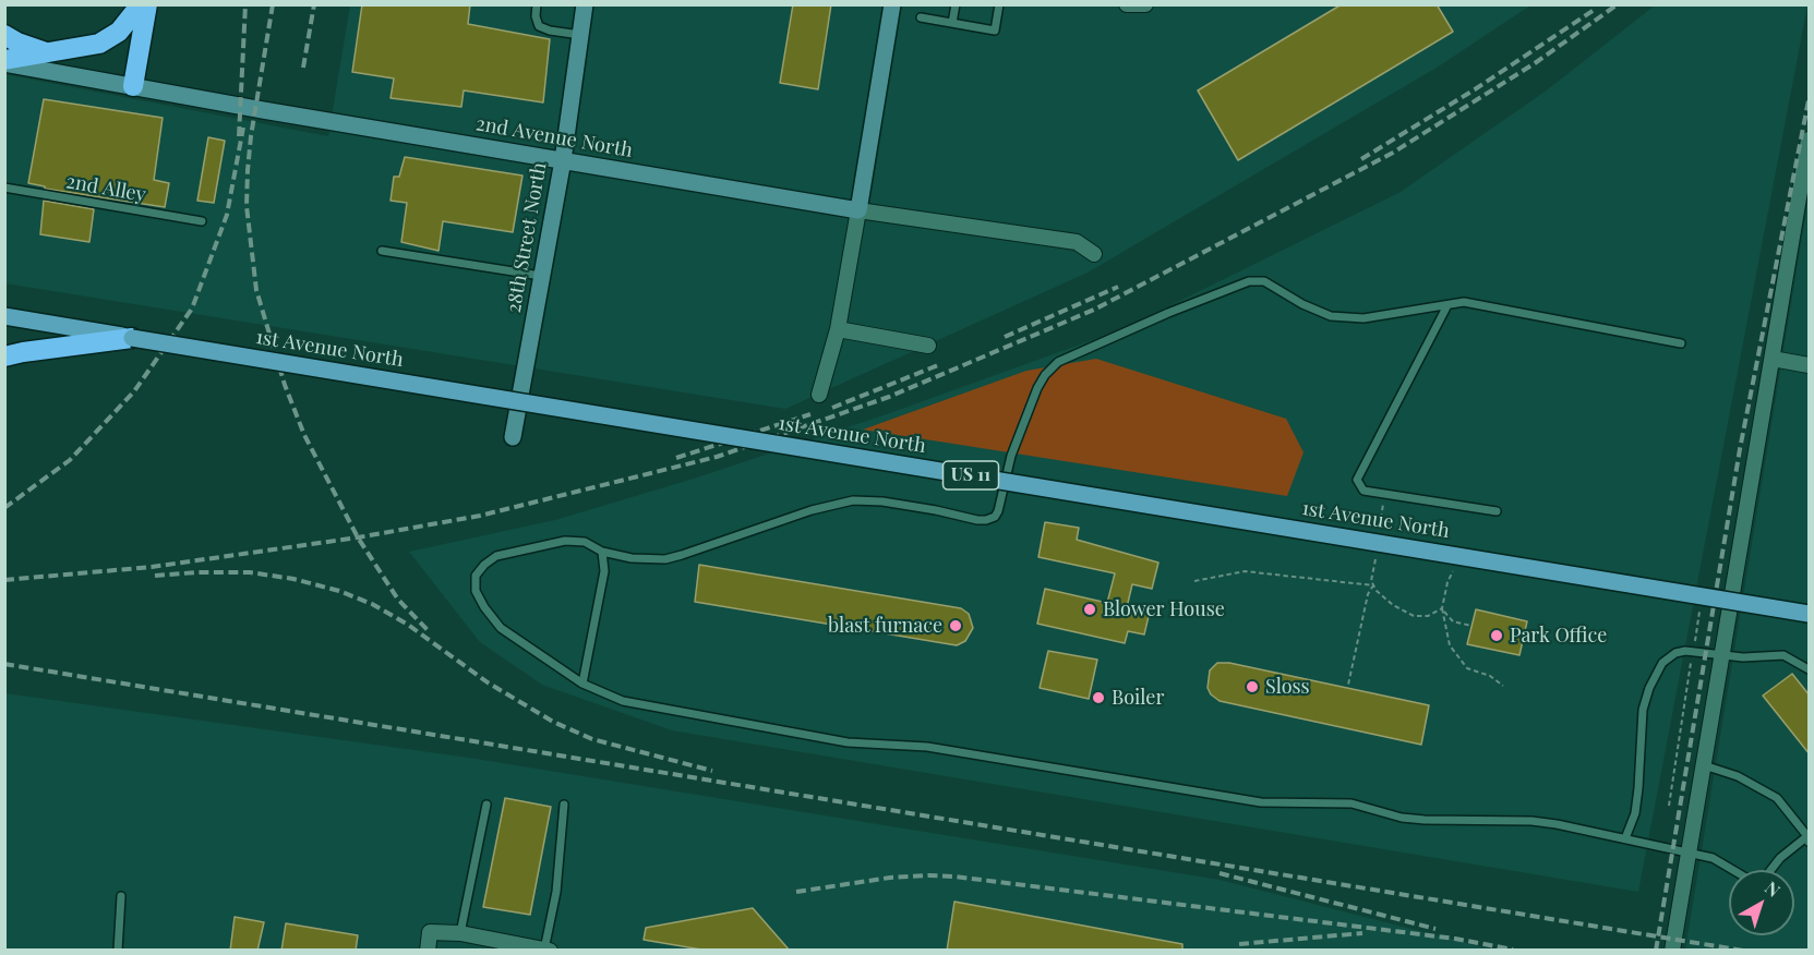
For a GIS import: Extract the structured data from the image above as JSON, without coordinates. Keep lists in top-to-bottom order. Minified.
{"streets":{"main road":["1st Avenue North","US 11"],"street":["2nd Avenue North","28th Street North"],"lane":["2nd Alley"]},"crossings":[["2nd Avenue North","28th Street North"]],"places":["Blower House","blast furnace","Park Office","Sloss","Boiler"],"north":"top right"}
